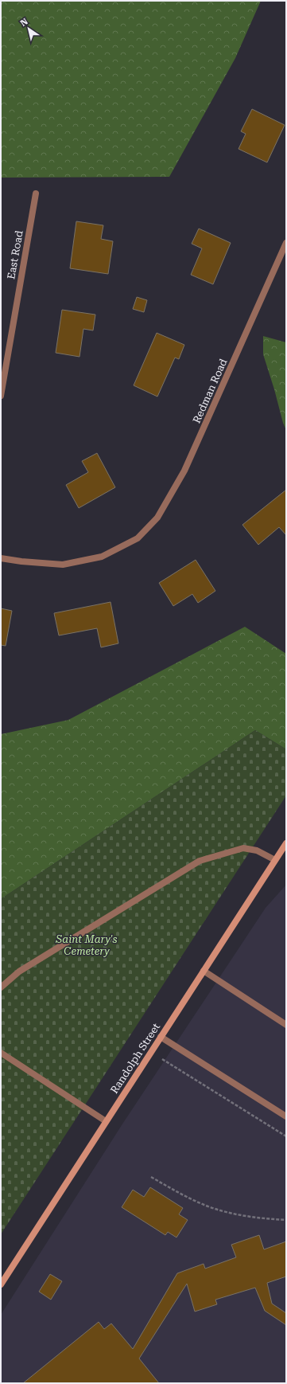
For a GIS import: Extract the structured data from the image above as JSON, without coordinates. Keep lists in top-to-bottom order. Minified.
{"streets":{"main road":["Randolph Street"],"street":["East Road","Redman Road"]},"parks":["Saint Mary's Cemetery"],"north":"top left"}
